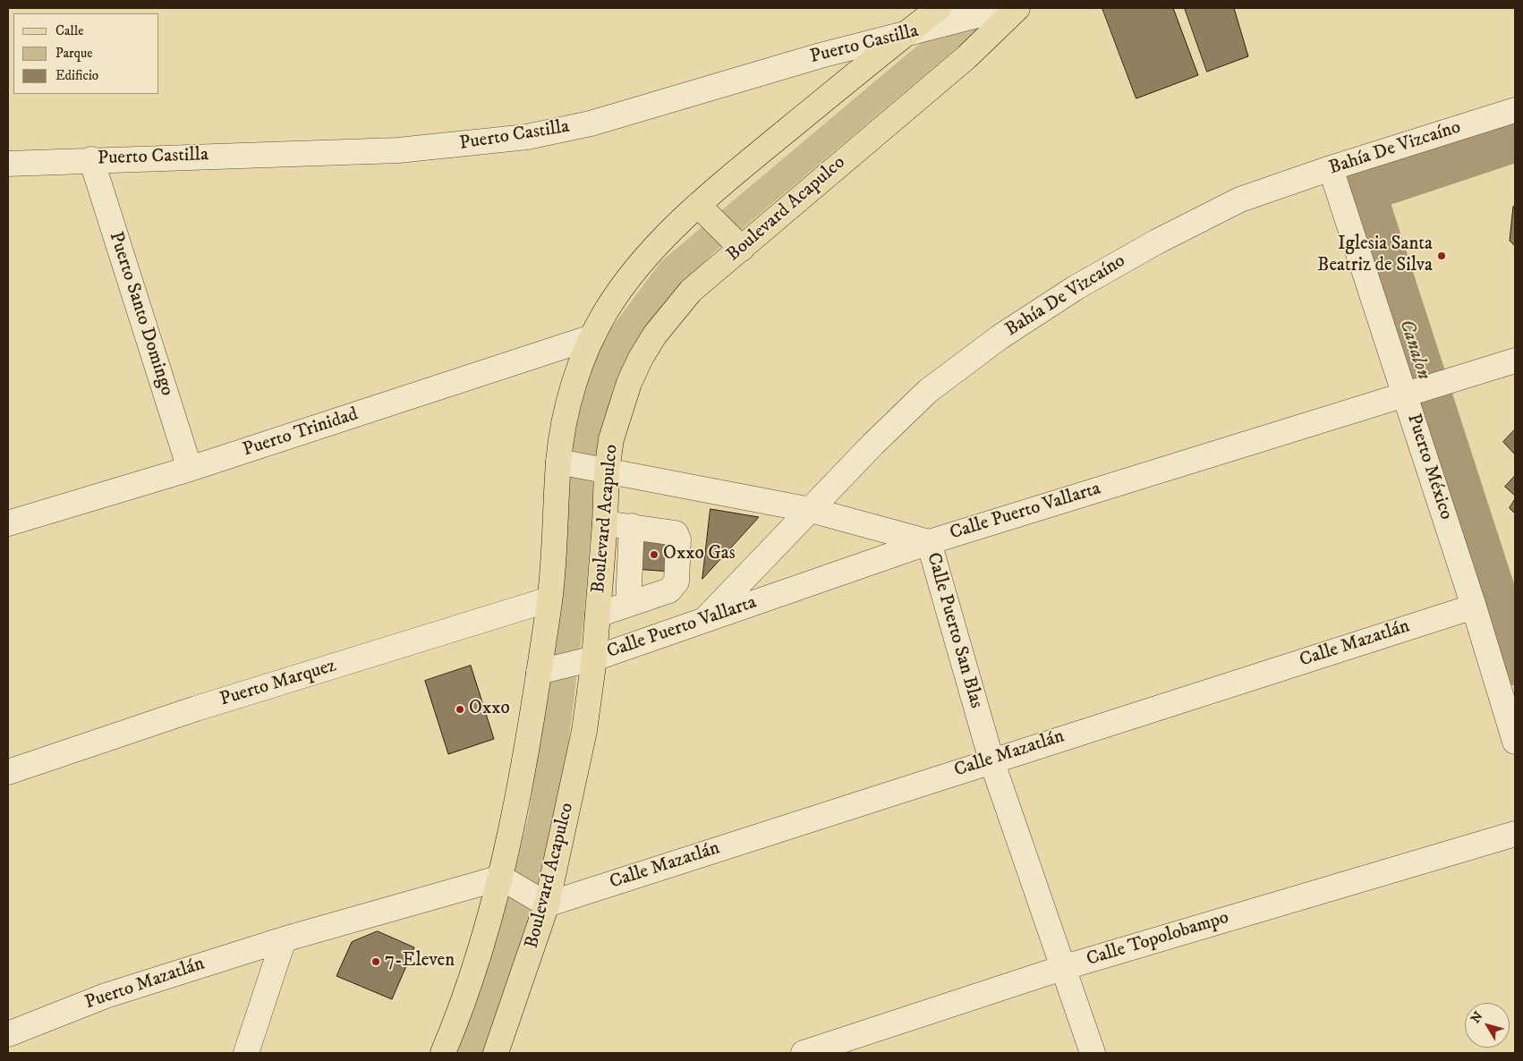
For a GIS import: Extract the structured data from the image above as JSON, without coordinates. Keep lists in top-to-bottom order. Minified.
{"streets":{"main road":["Boulevard Acapulco"],"street":["Puerto Castilla","Bahía De Vizcaíno","Puerto Santo Domingo","Puerto Trinidad","Puerto México","Calle Puerto Vallarta","Calle Puerto San Blas","Calle Mazatlán","Puerto Marquez","Calle Topolobampo","Puerto Mazatlán"]},"crossings":[["Puerto Castilla","Puerto Santo Domingo"],["Bahía De Vizcaíno","Puerto México"],["Bahía De Vizcaíno","Calle Puerto Vallarta"],["Bahía De Vizcaíno","Calle Puerto San Blas"],["Boulevard Acapulco","Calle Puerto Vallarta"],["Boulevard Acapulco","Calle Puerto San Blas"],["Boulevard Acapulco","Calle Mazatlán"],["Puerto Santo Domingo","Puerto Trinidad"],["Puerto México","Calle Puerto Vallarta"],["Puerto México","Calle Mazatlán"],["Calle Puerto Vallarta","Calle Puerto San Blas"],["Calle Puerto San Blas","Calle Mazatlán"],["Calle Puerto San Blas","Calle Topolobampo"]],"water":["Canalon"],"places":["Iglesia Santa Beatriz de Silva","Oxxo Gas","Oxxo","7-Eleven"],"legend":["Calle","Parque","Edificio"],"north":"top left"}
